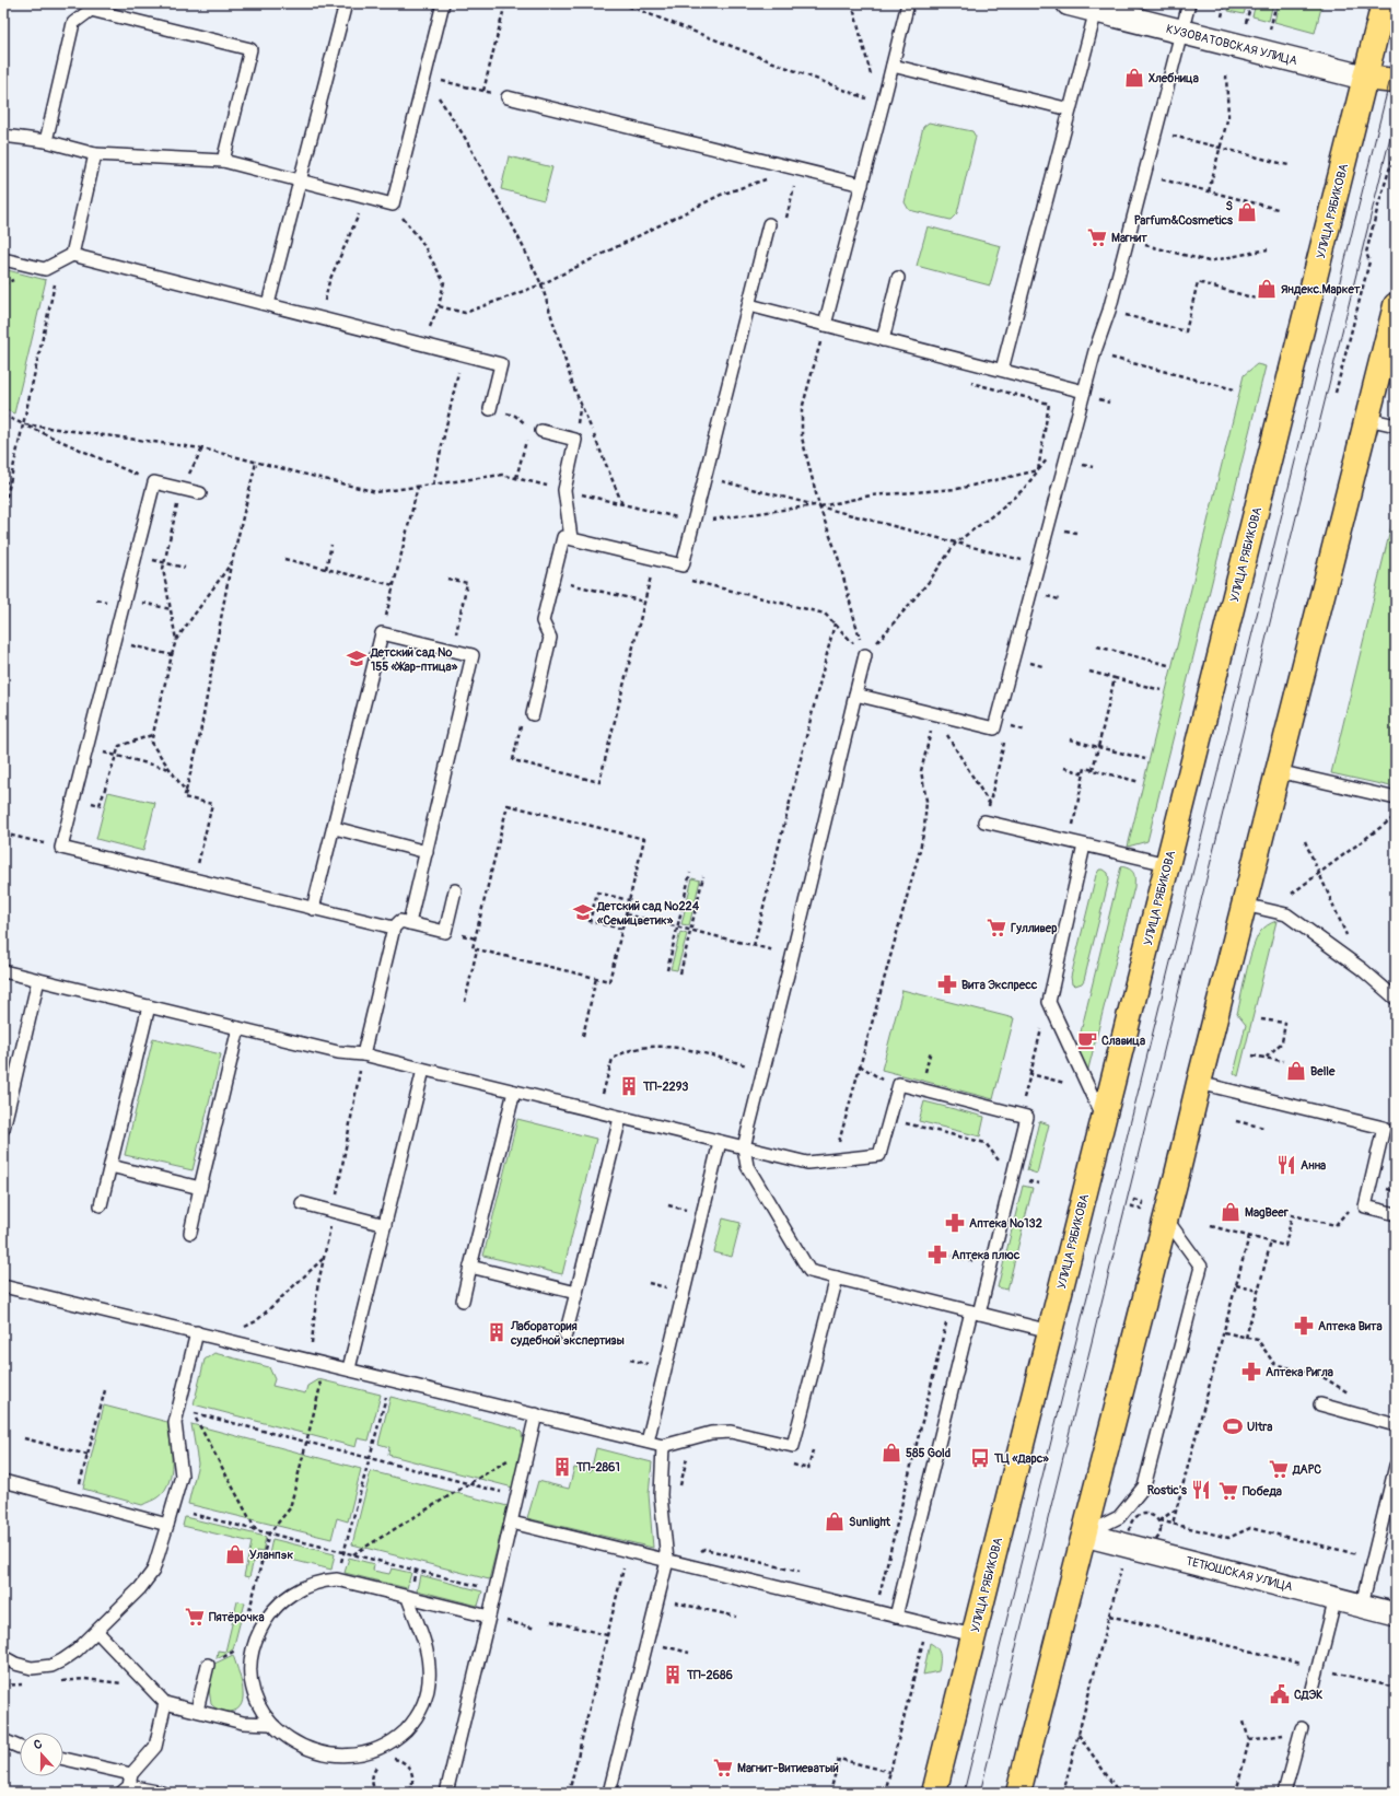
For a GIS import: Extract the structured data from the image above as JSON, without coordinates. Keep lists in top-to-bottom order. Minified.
{"streets":{"main road":["КУЗОВАТОВСКАЯ УЛИЦА","УЛИЦА РЯБИКОВА"],"street":["ТЕТЮШСКАЯ УЛИЦА"]},"crossings":[["КУЗОВАТОВСКАЯ УЛИЦА","УЛИЦА РЯБИКОВА"]],"places":{"shop":["Хлебница","S Parfum&Cosmetics","Яндекс.Маркет","Belle","MagBeer","585 Gold","Sunlight","Уланпэк"],"supermarket":["Магнит","Гулливер","ДАРС","Победа","Пятёрочка","Магнит-Витиеватый"],"school or university":["Детский сад № 155 «Жар-птица»","Детский сад №224 «Семицветик»"],"pharmacy":["Вита Экспресс","Аптека №132","Аптека плюс","Аптека Вита","Аптека Ригла"],"cafe":["Славица"],"building":["ТП-2293","Лаборатория судебной экспертизы","ТП-2861","ТП-2686"],"restaurant":["Анна","Rostic's"],"sports":["Ultra"],"bus stop":["ТЦ «Дарс»"],"public building":["СДЭК"]},"north":"top"}
